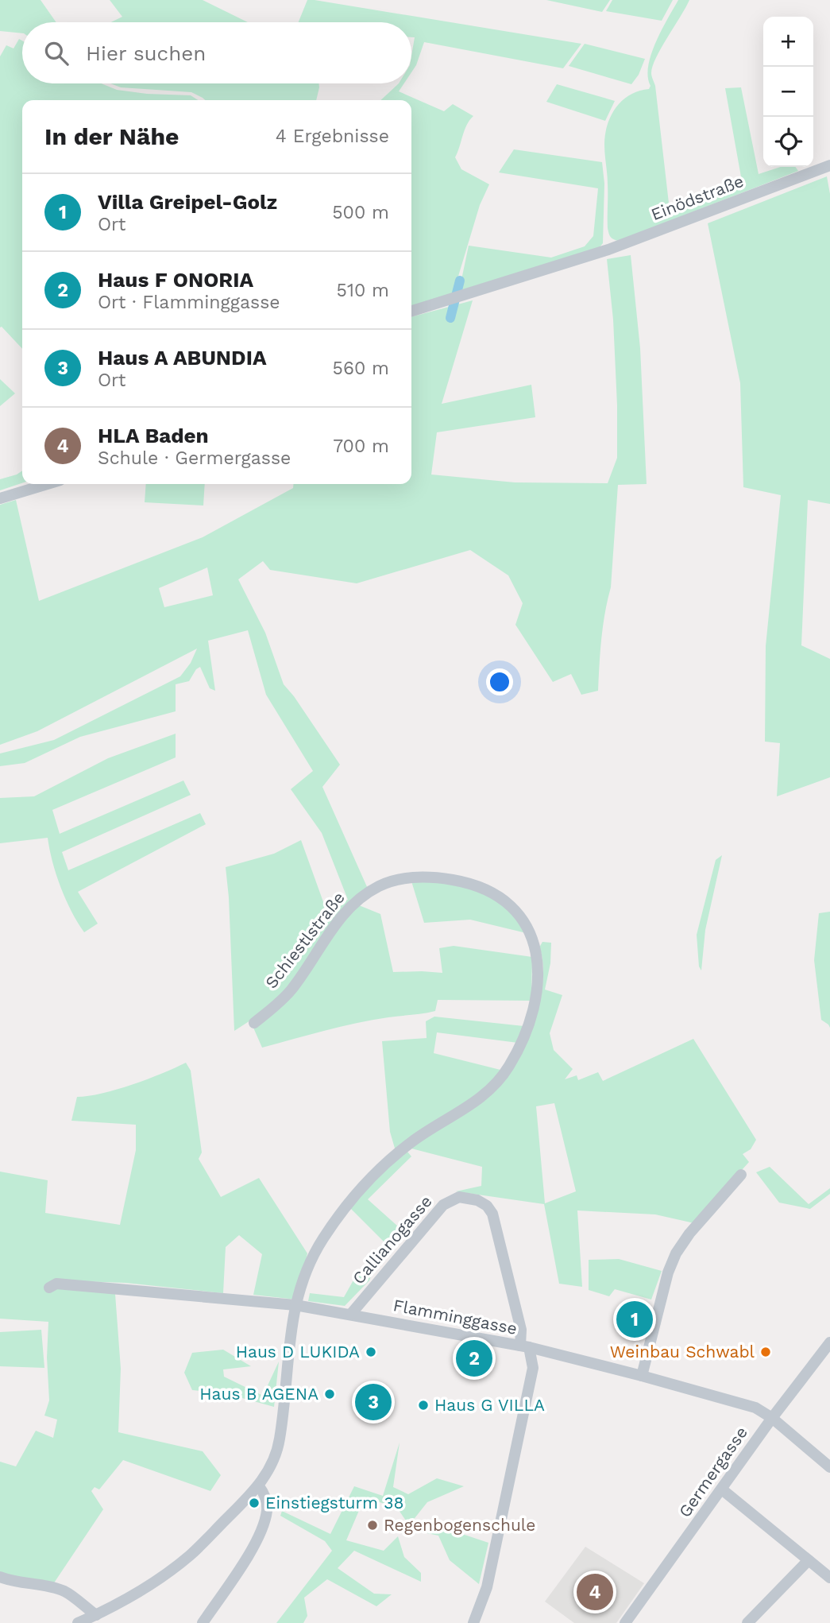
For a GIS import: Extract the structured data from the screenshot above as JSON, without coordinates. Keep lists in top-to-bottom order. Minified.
{"streets":{"street":["Einödstraße","Schiestlstraße","Callianogasse","Flamminggasse","Germergasse"]},"crossings":[["Schiestlstraße","Flamminggasse"],["Callianogasse","Flamminggasse"],["Flamminggasse","Germergasse"]],"places":["Haus D LUKIDA","Weinbau Schwabl","Haus B AGENA","Haus G VILLA","Einstiegsturm 38","Regenbogenschule"],"page":{"map_buttons":["+","−"],"search":"Hier suchen","heading":["In der Nähe","4 Ergebnisse"],"list":[{"mark":"1","name":"Villa Greipel-Golz","note":"Ort","value":"500 m"},{"mark":"2","name":"Haus F ONORIA","note":"Ort · Flamminggasse","value":"510 m"},{"mark":"3","name":"Haus A ABUNDIA","note":"Ort","value":"560 m"},{"mark":"4","name":"HLA Baden","note":"Schule · Germergasse","value":"700 m"}],"pins":["1","2","3","4"]}}
